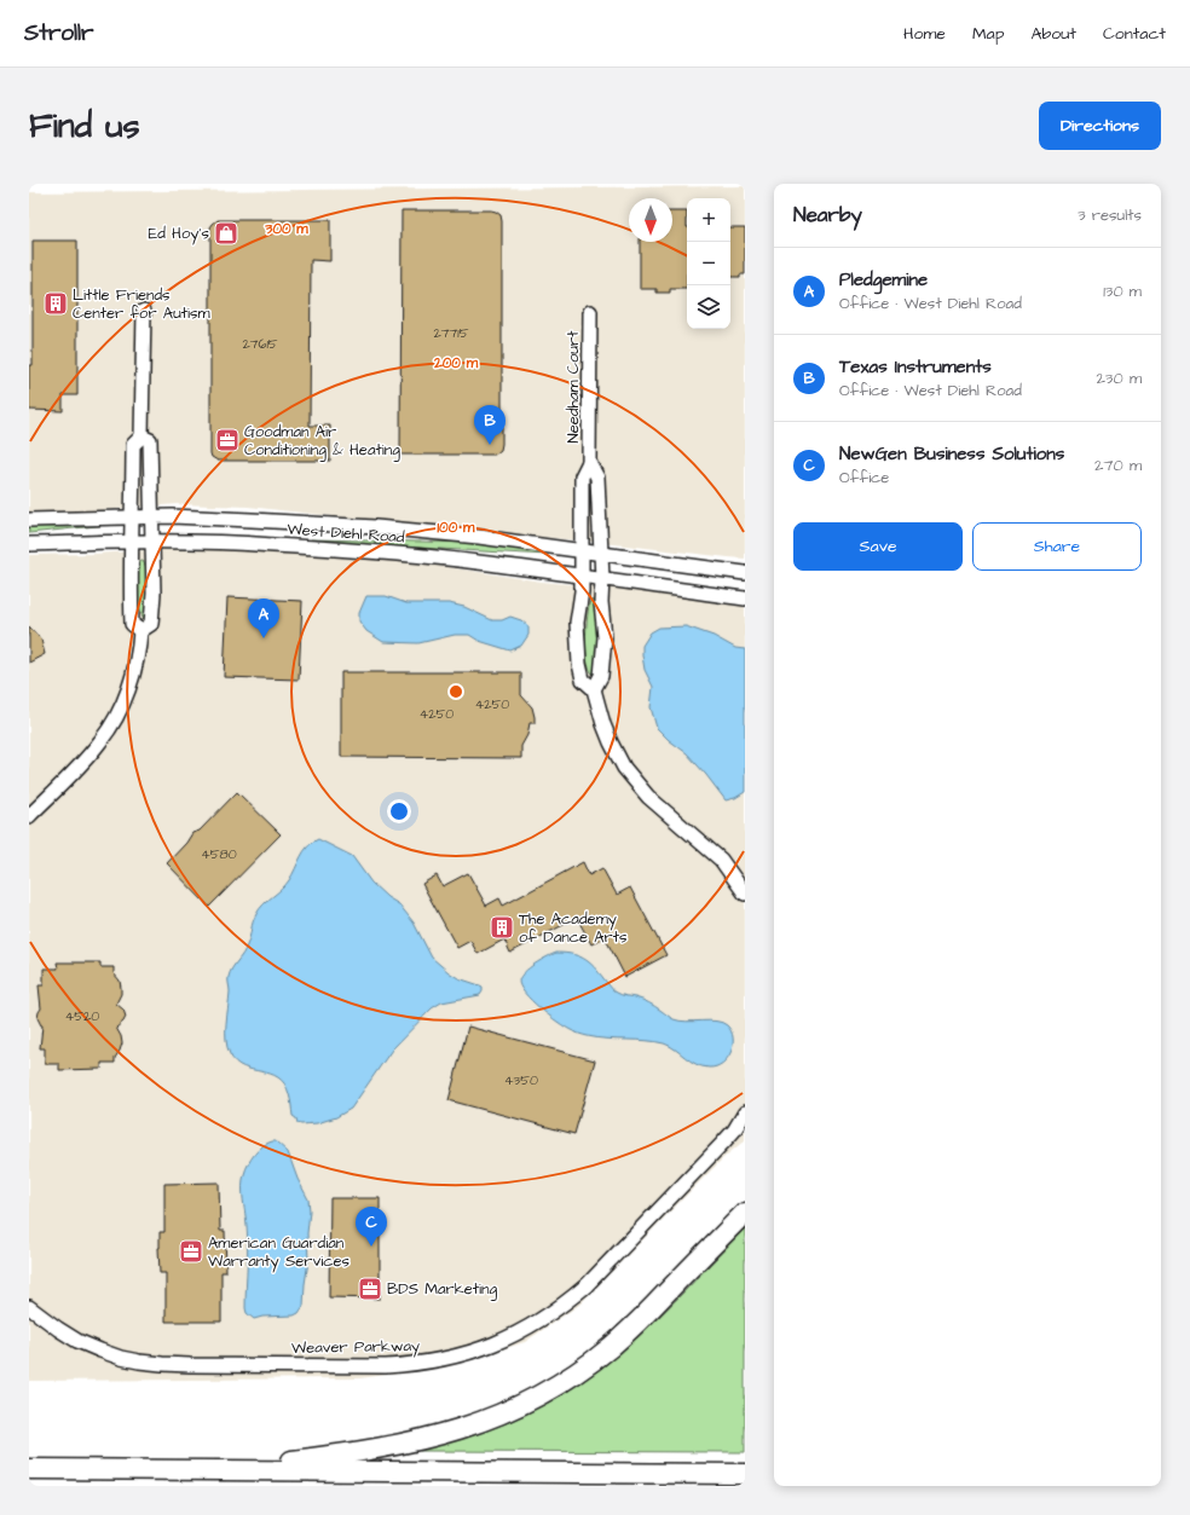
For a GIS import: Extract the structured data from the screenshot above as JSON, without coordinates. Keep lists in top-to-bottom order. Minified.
{"streets":{"street":["Needham Court","West Diehl Road","Weaver Parkway"]},"crossings":[["Needham Court","West Diehl Road"]],"places":{"shop":["Ed Hoy's"],"building":["Little Friends Center for Autism","The Academy of Dance Arts"],"office":["Goodman Air Conditioning & Heating","American Guardian Warranty Services","BDS Marketing"]},"house_numbers":["27715","27615","4250","4250","4580","4520","4350"],"north":"bottom","page":{"header":"Strollr","nav":["Home","Map","About","Contact"],"buttons":["Directions",["Save","Share"]],"title":"Find us","heading":["Nearby","3 results"],"map_buttons":["+","−"],"list":[{"mark":"A","name":"Pledgemine","note":"Office · West Diehl Road","value":"130 m"},{"mark":"B","name":"Texas Instruments","note":"Office · West Diehl Road","value":"230 m"},{"mark":"C","name":"NewGen Business Solutions","note":"Office","value":"270 m"}],"pins":["B","A","C"]},"rings":["300 m","200 m","100 m"]}
